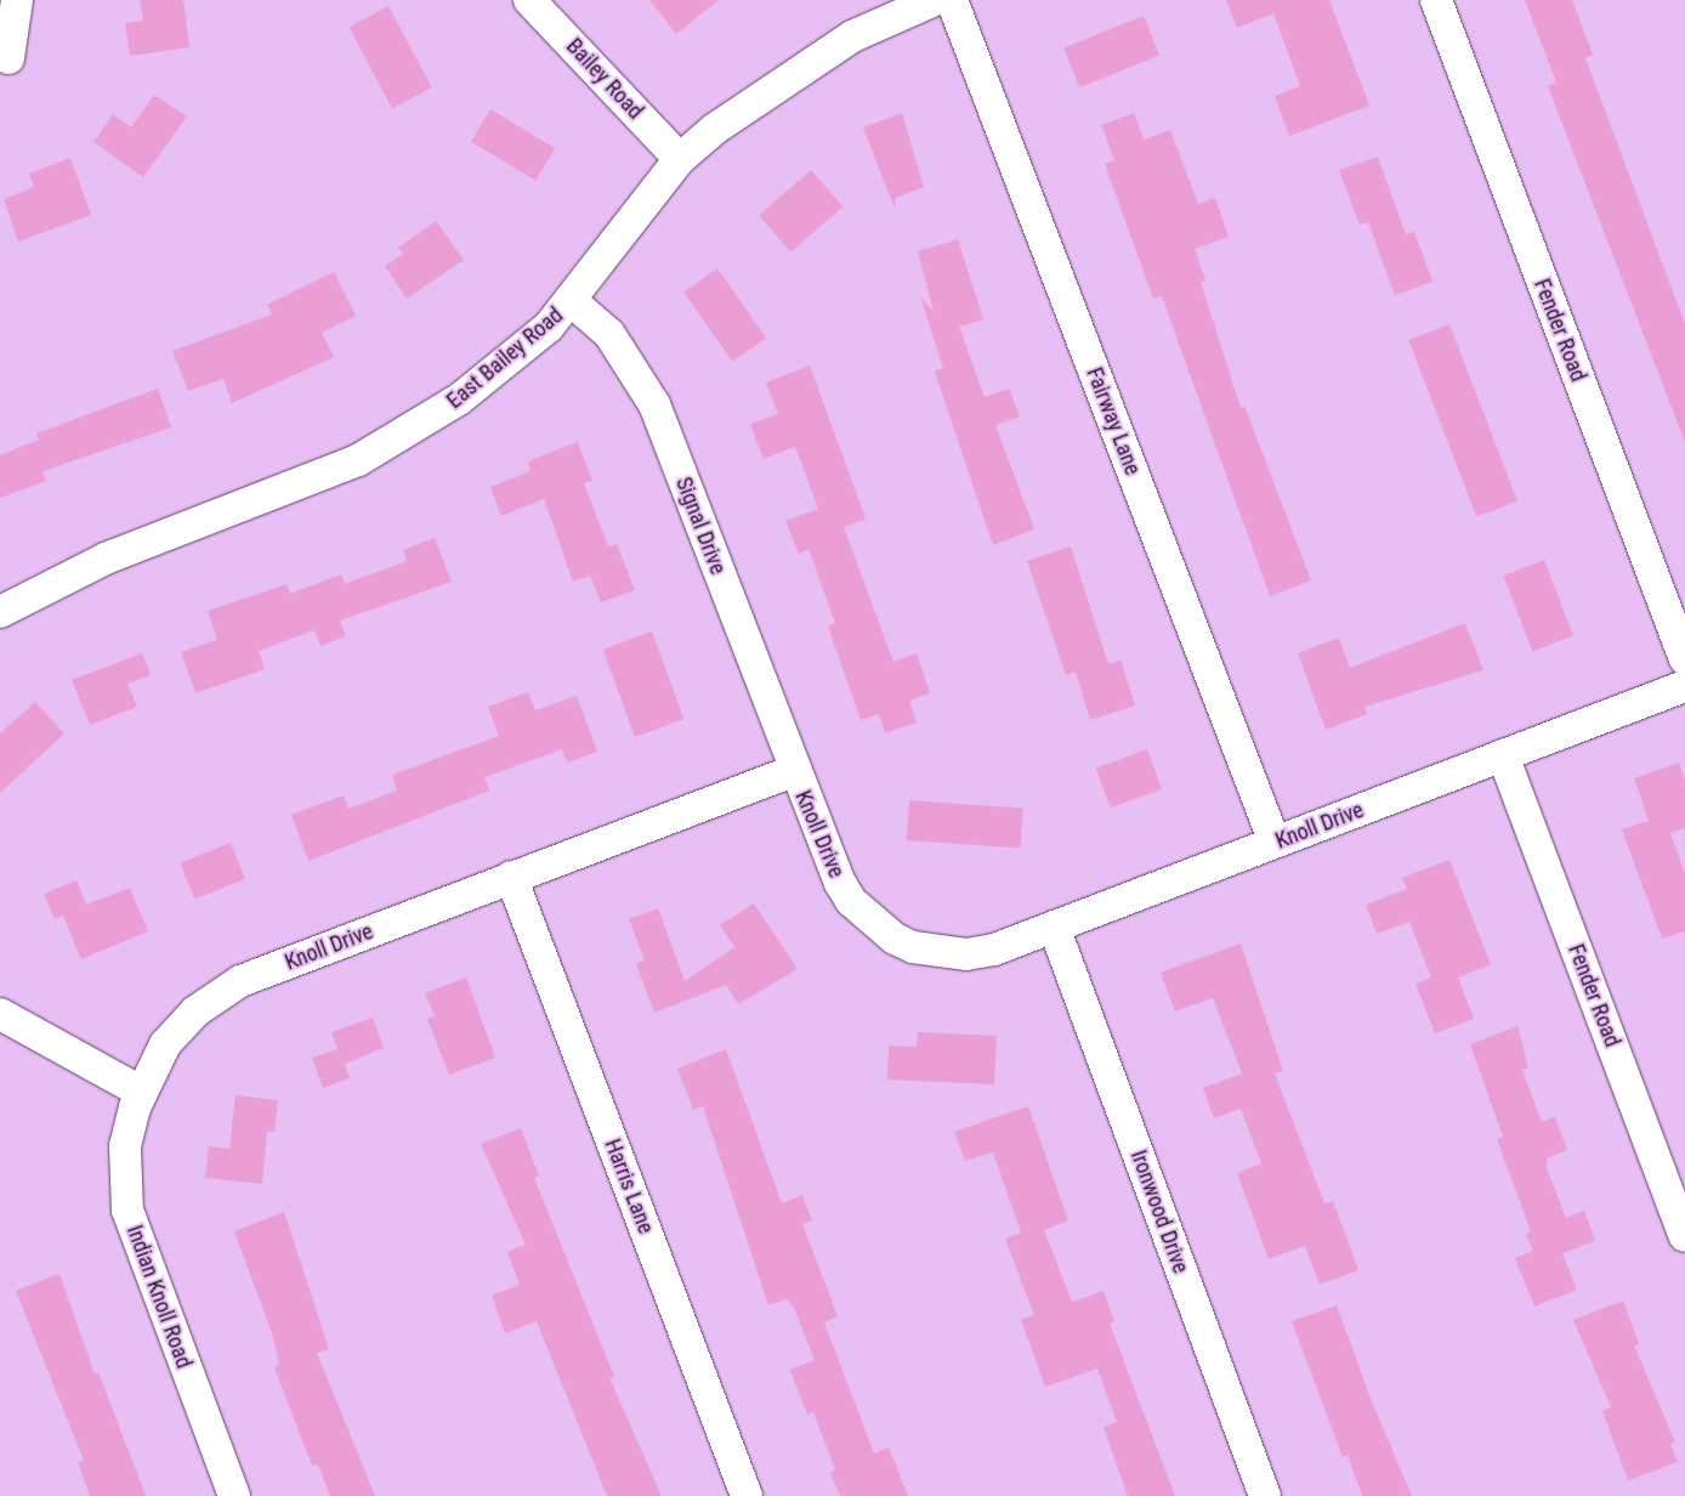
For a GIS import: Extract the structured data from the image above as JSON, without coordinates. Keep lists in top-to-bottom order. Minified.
{"streets":{"street":["Bailey Road","Fender Road","East Bailey Road","Fairway Lane","Signal Drive","Knoll Drive","Harris Lane","Ironwood Drive","Indian Knoll Road"]},"crossings":[["Bailey Road","East Bailey Road"],["Fender Road","Knoll Drive"],["East Bailey Road","Signal Drive"],["Fairway Lane","Knoll Drive"],["Signal Drive","Knoll Drive"],["Knoll Drive","Harris Lane"],["Knoll Drive","Ironwood Drive"],["Knoll Drive","Indian Knoll Road"]]}
